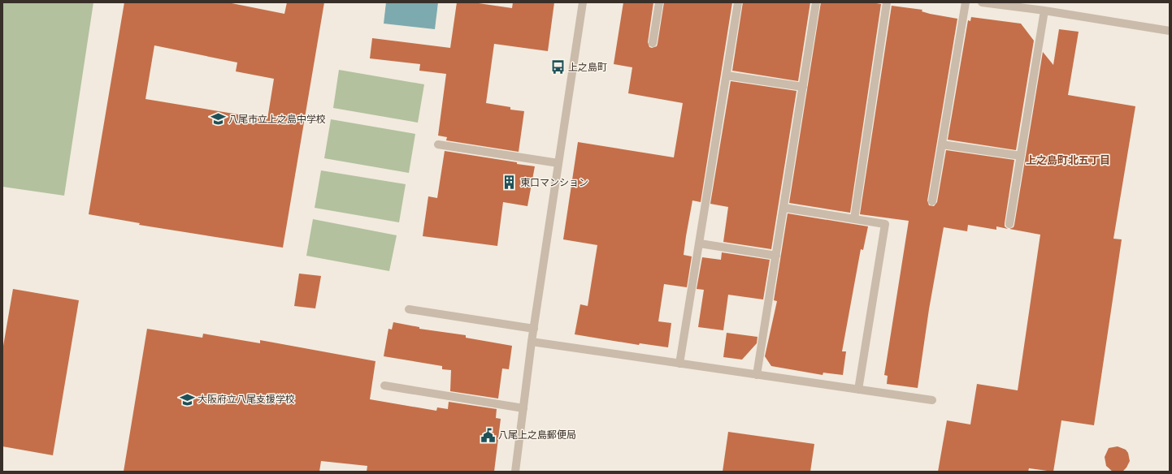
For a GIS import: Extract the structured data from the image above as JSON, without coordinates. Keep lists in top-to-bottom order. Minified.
{"districts":["上之島町北五丁目"],"places":{"bus stop":["上之島町"],"school or university":["八尾市立上之島中学校","大阪府立八尾支援学校"],"building":["東口マンション"],"public building":["八尾上之島郵便局"]}}
